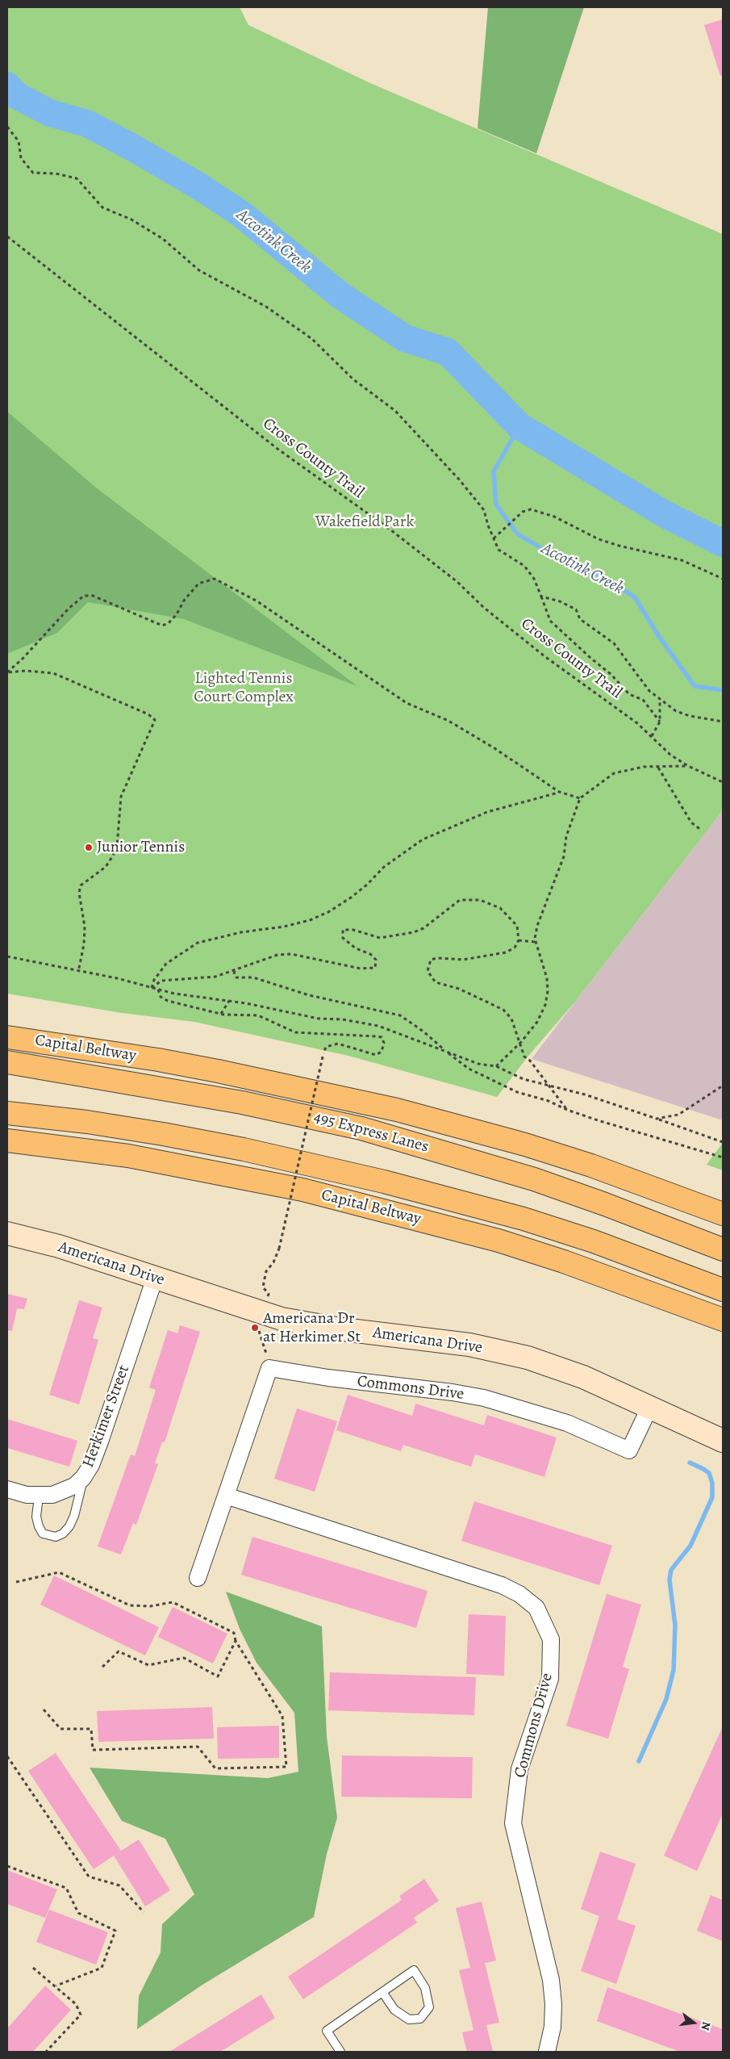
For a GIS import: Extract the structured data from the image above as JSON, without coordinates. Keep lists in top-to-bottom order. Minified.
{"streets":{"highway":["Capital Beltway","495 Express Lanes"],"street":["Americana Drive","Commons Drive","Herkimer Street"],"path":["Cross County Trail"]},"crossings":[["Americana Drive","Commons Drive"],["Americana Drive","Herkimer Street"]],"water":["Accotink Creek"],"parks":["Wakefield Park","Lighted Tennis Court Complex"],"places":["Junior Tennis","Americana Dr at Herkimer St"],"north":"right"}
